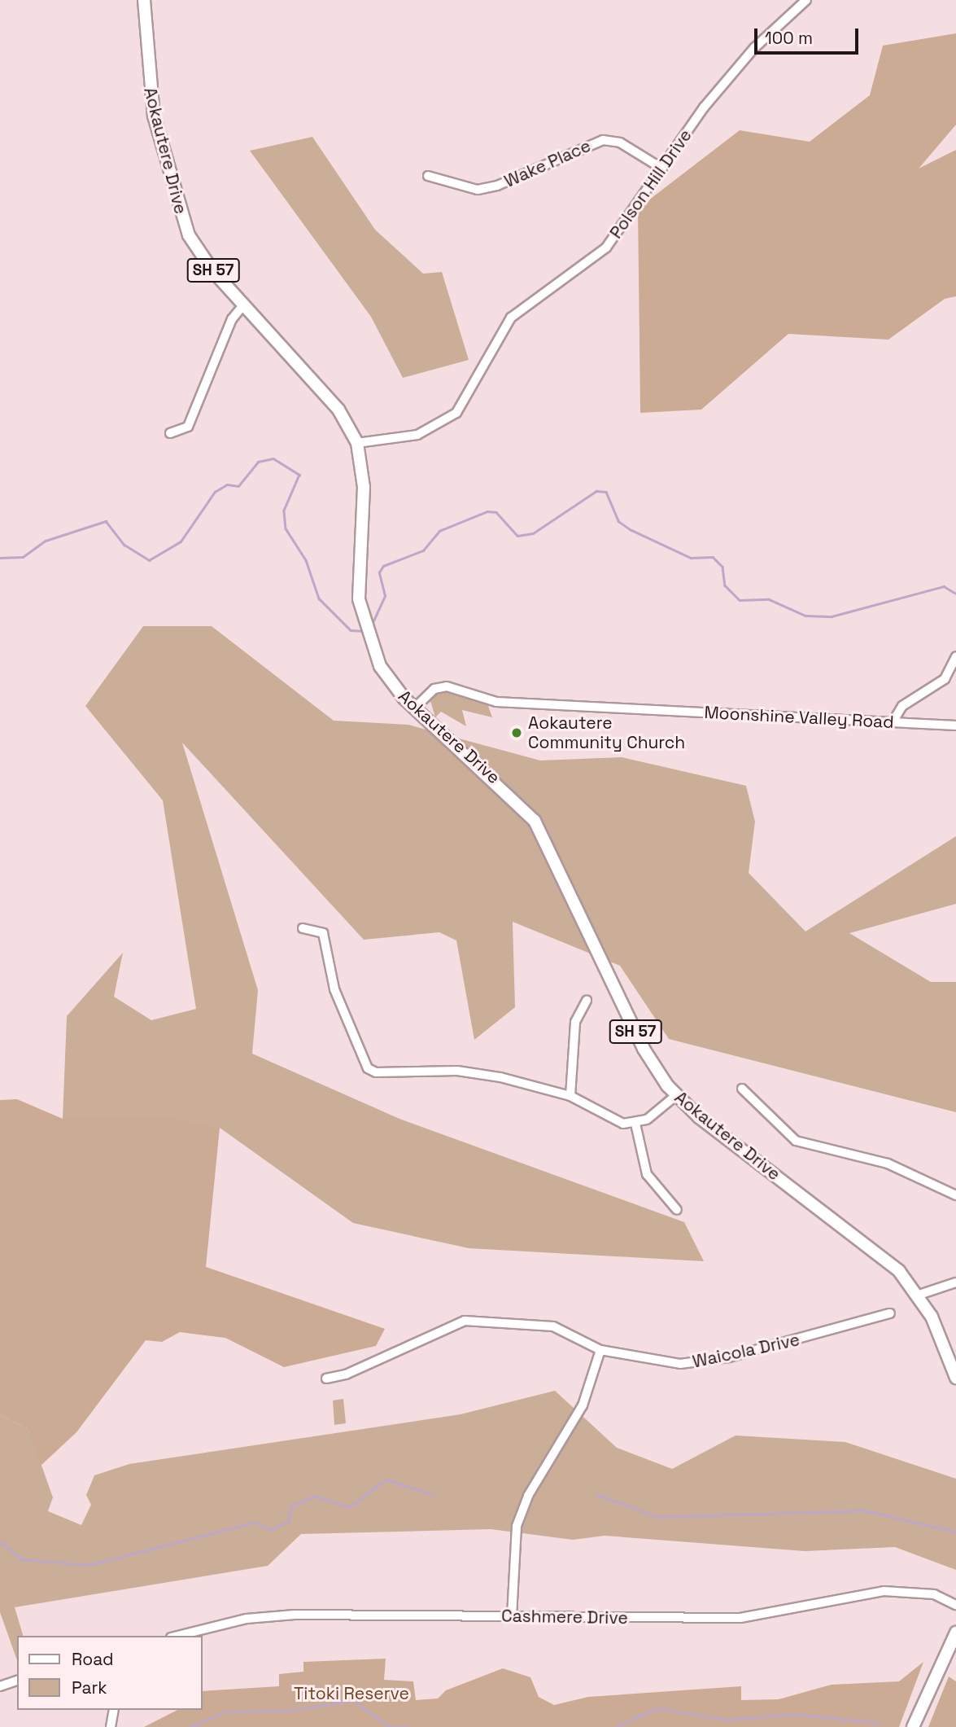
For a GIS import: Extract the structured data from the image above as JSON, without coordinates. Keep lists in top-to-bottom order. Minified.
{"streets":{"highway":["Aokautere Drive","SH 57"],"street":["Wake Place","Polson Hill Drive","Moonshine Valley Road","Waicola Drive","Cashmere Drive"]},"crossings":[["Aokautere Drive","Polson Hill Drive"],["Aokautere Drive","Moonshine Valley Road"],["Wake Place","Polson Hill Drive"]],"parks":["Titoki Reserve"],"places":["Aokautere Community Church"],"legend":["Road","Park"],"scale_bar":"100 m"}
